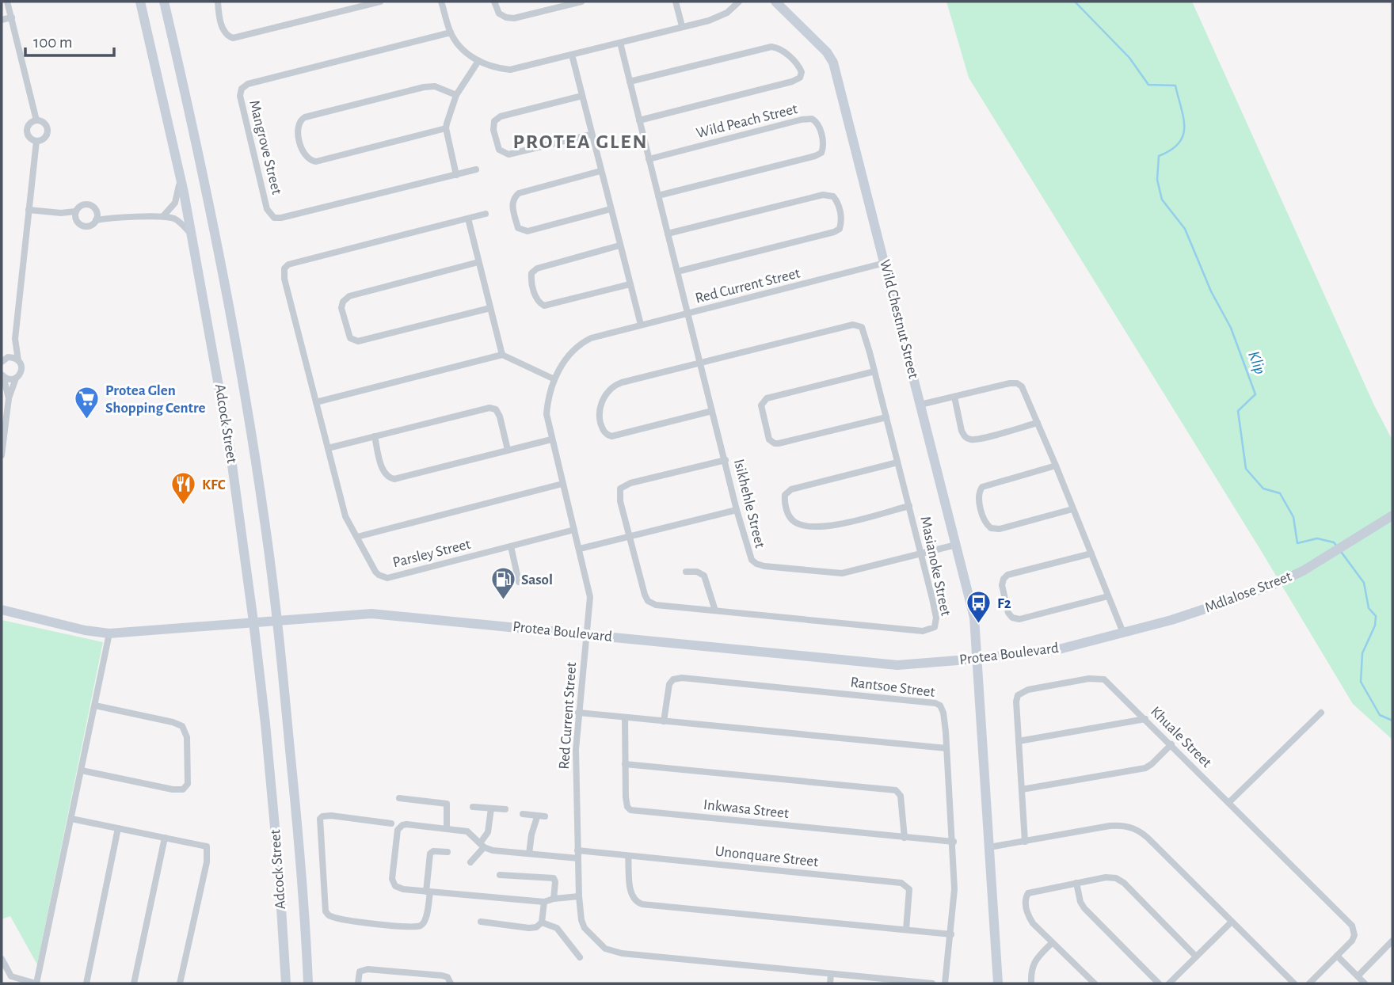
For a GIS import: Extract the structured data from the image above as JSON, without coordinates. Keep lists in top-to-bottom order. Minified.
{"streets":{"street":["Wild Peach Street","Mangrove Street","Red Current Street","Wild Chestnut Street","Adcock Street","Isikhehle Street","Parsley Street","Masianoke Street","Mdlalose Street","Protea Boulevard","Rantsoe Street","Khuale Street","Inkwasa Street","Unonquare Street"]},"crossings":[["Wild Peach Street","Isikhehle Street"],["Red Current Street","Wild Chestnut Street"],["Red Current Street","Isikhehle Street"],["Red Current Street","Parsley Street"],["Red Current Street","Protea Boulevard"],["Red Current Street","Unonquare Street"],["Wild Chestnut Street","Isikhehle Street"],["Wild Chestnut Street","Protea Boulevard"],["Adcock Street","Protea Boulevard"],["Isikhehle Street","Masianoke Street"],["Mdlalose Street","Protea Boulevard"],["Rantsoe Street","Inkwasa Street"]],"districts":["PROTEA GLEN"],"water":["Klip"],"places":{"supermarket":["Protea Glen Shopping Centre"],"restaurant":["KFC"],"fuel station":["Sasol"],"bus stop":["F2"]},"scale_bar":"100 m"}
